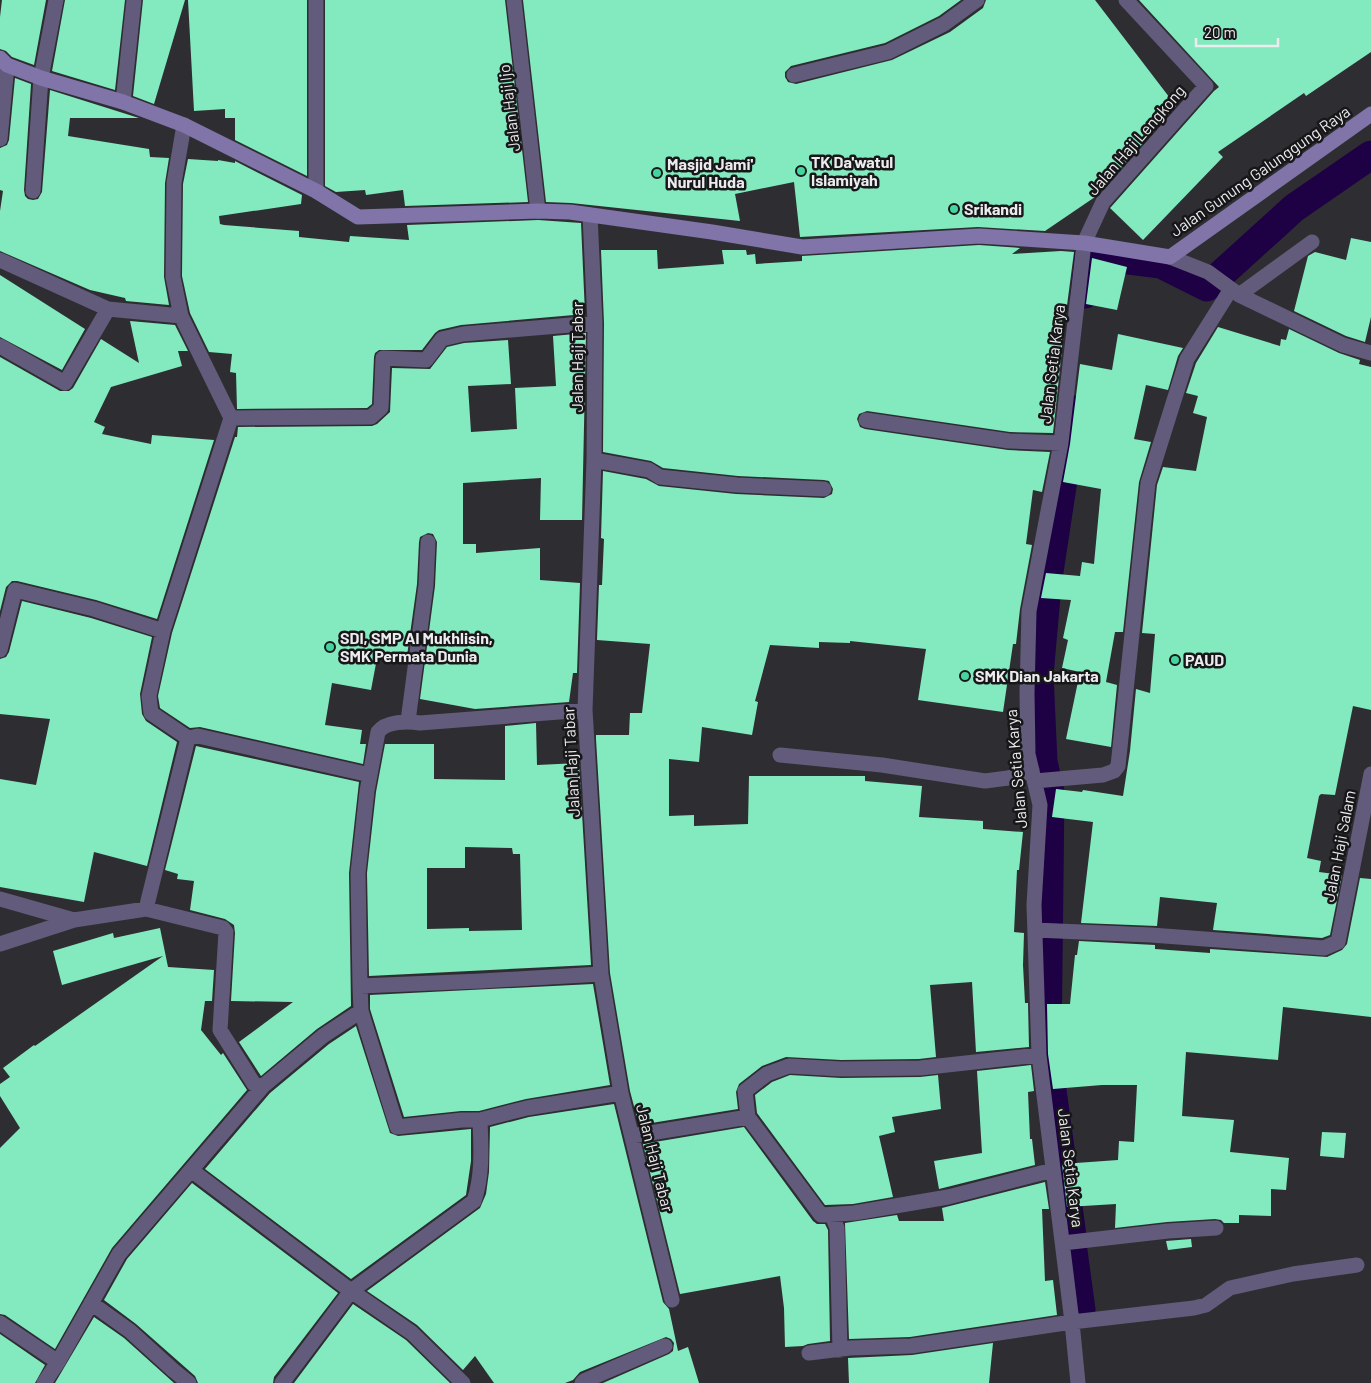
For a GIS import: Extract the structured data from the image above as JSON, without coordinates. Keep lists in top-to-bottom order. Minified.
{"streets":{"street":["Jalan Haji Ijo","Jalan Haji Lengkong","Jalan Gunung Galunggung Raya","Jalan Haji Tabar","Jalan Setia Karya","Jalan Haji Salam"]},"crossings":[["Jalan Haji Lengkong","Jalan Setia Karya"],["Jalan Setia Karya","Jalan Haji Salam"]],"places":["TK Da'watul Islamiyah","Masjid Jami' Nurul Huda","Srikandi","SDI, SMP Al Mukhlisin, SMK Permata Dunia","PAUD","SMK Dian Jakarta"],"scale_bar":"20 m"}
